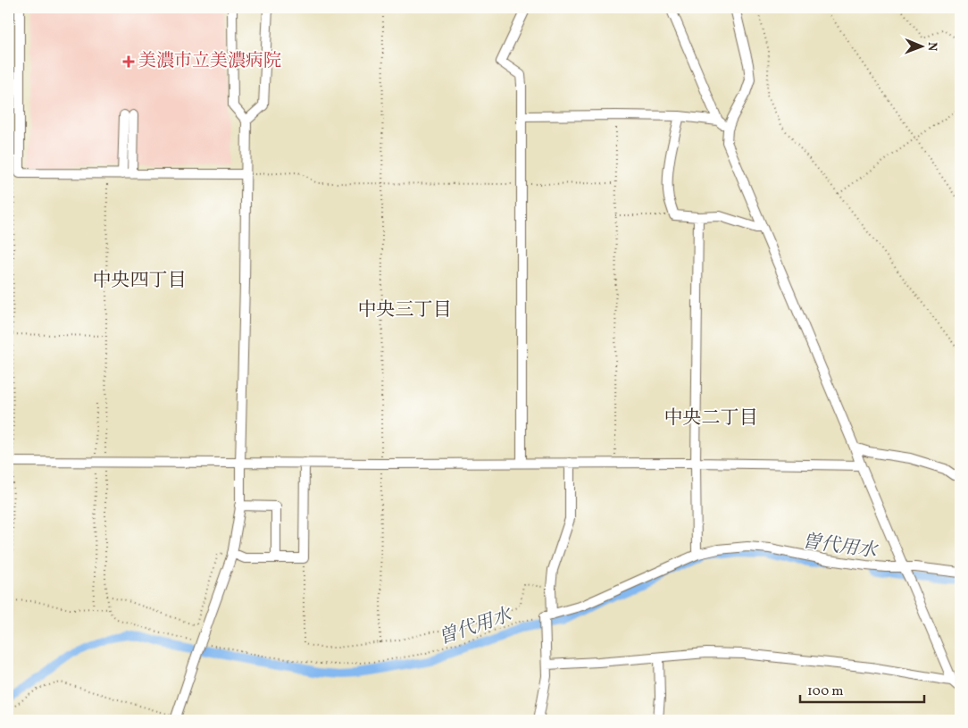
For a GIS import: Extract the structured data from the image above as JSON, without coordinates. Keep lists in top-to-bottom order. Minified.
{"districts":["中央四丁目","中央三丁目","中央二丁目"],"water":["曽代用水"],"places":{"health":["美濃市立美濃病院"]},"scale_bar":"100 m","north":"right"}
